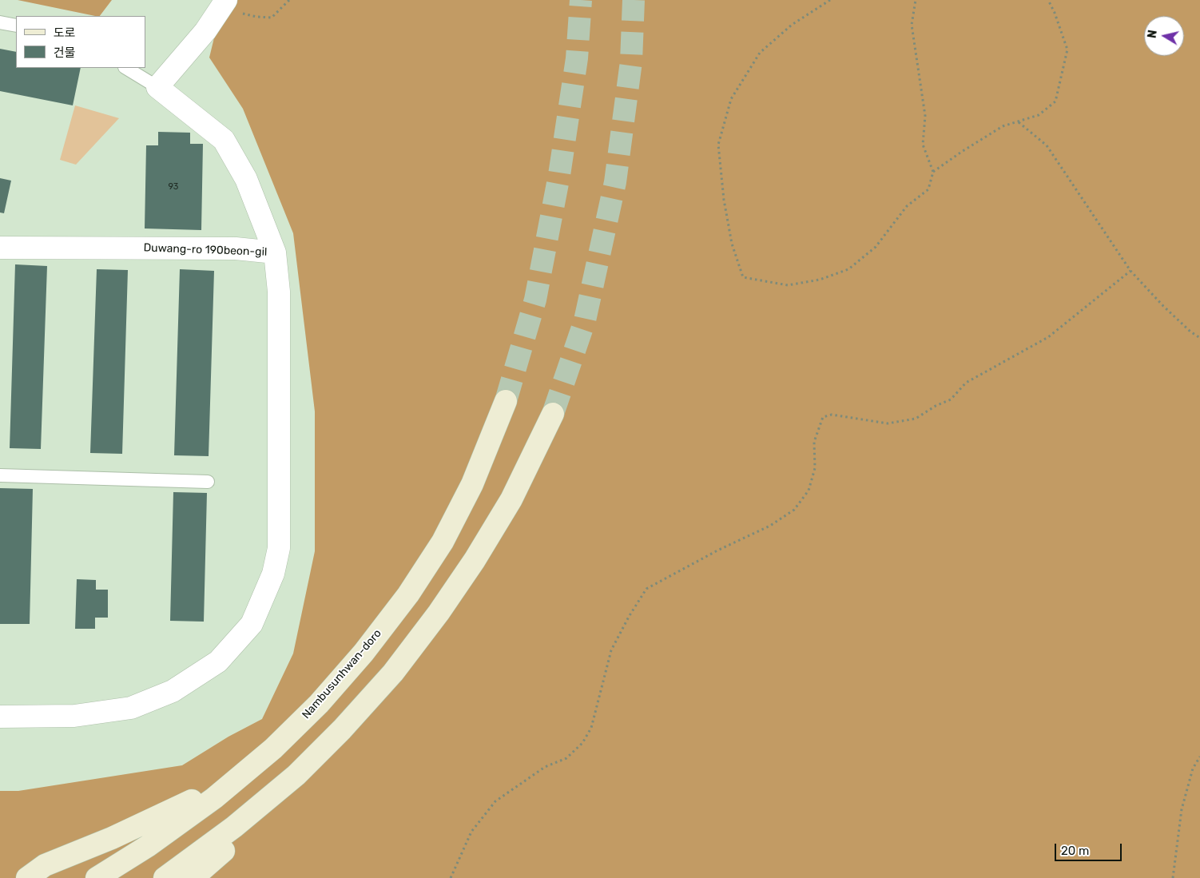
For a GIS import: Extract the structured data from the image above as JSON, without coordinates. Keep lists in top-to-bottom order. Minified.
{"streets":{"main road":["Nambusunhwan-doro"],"street":["Duwang-ro 190beon-gil"]},"house_numbers":["93"],"legend":["도로","건물"],"scale_bar":"20 m","north":"left"}
